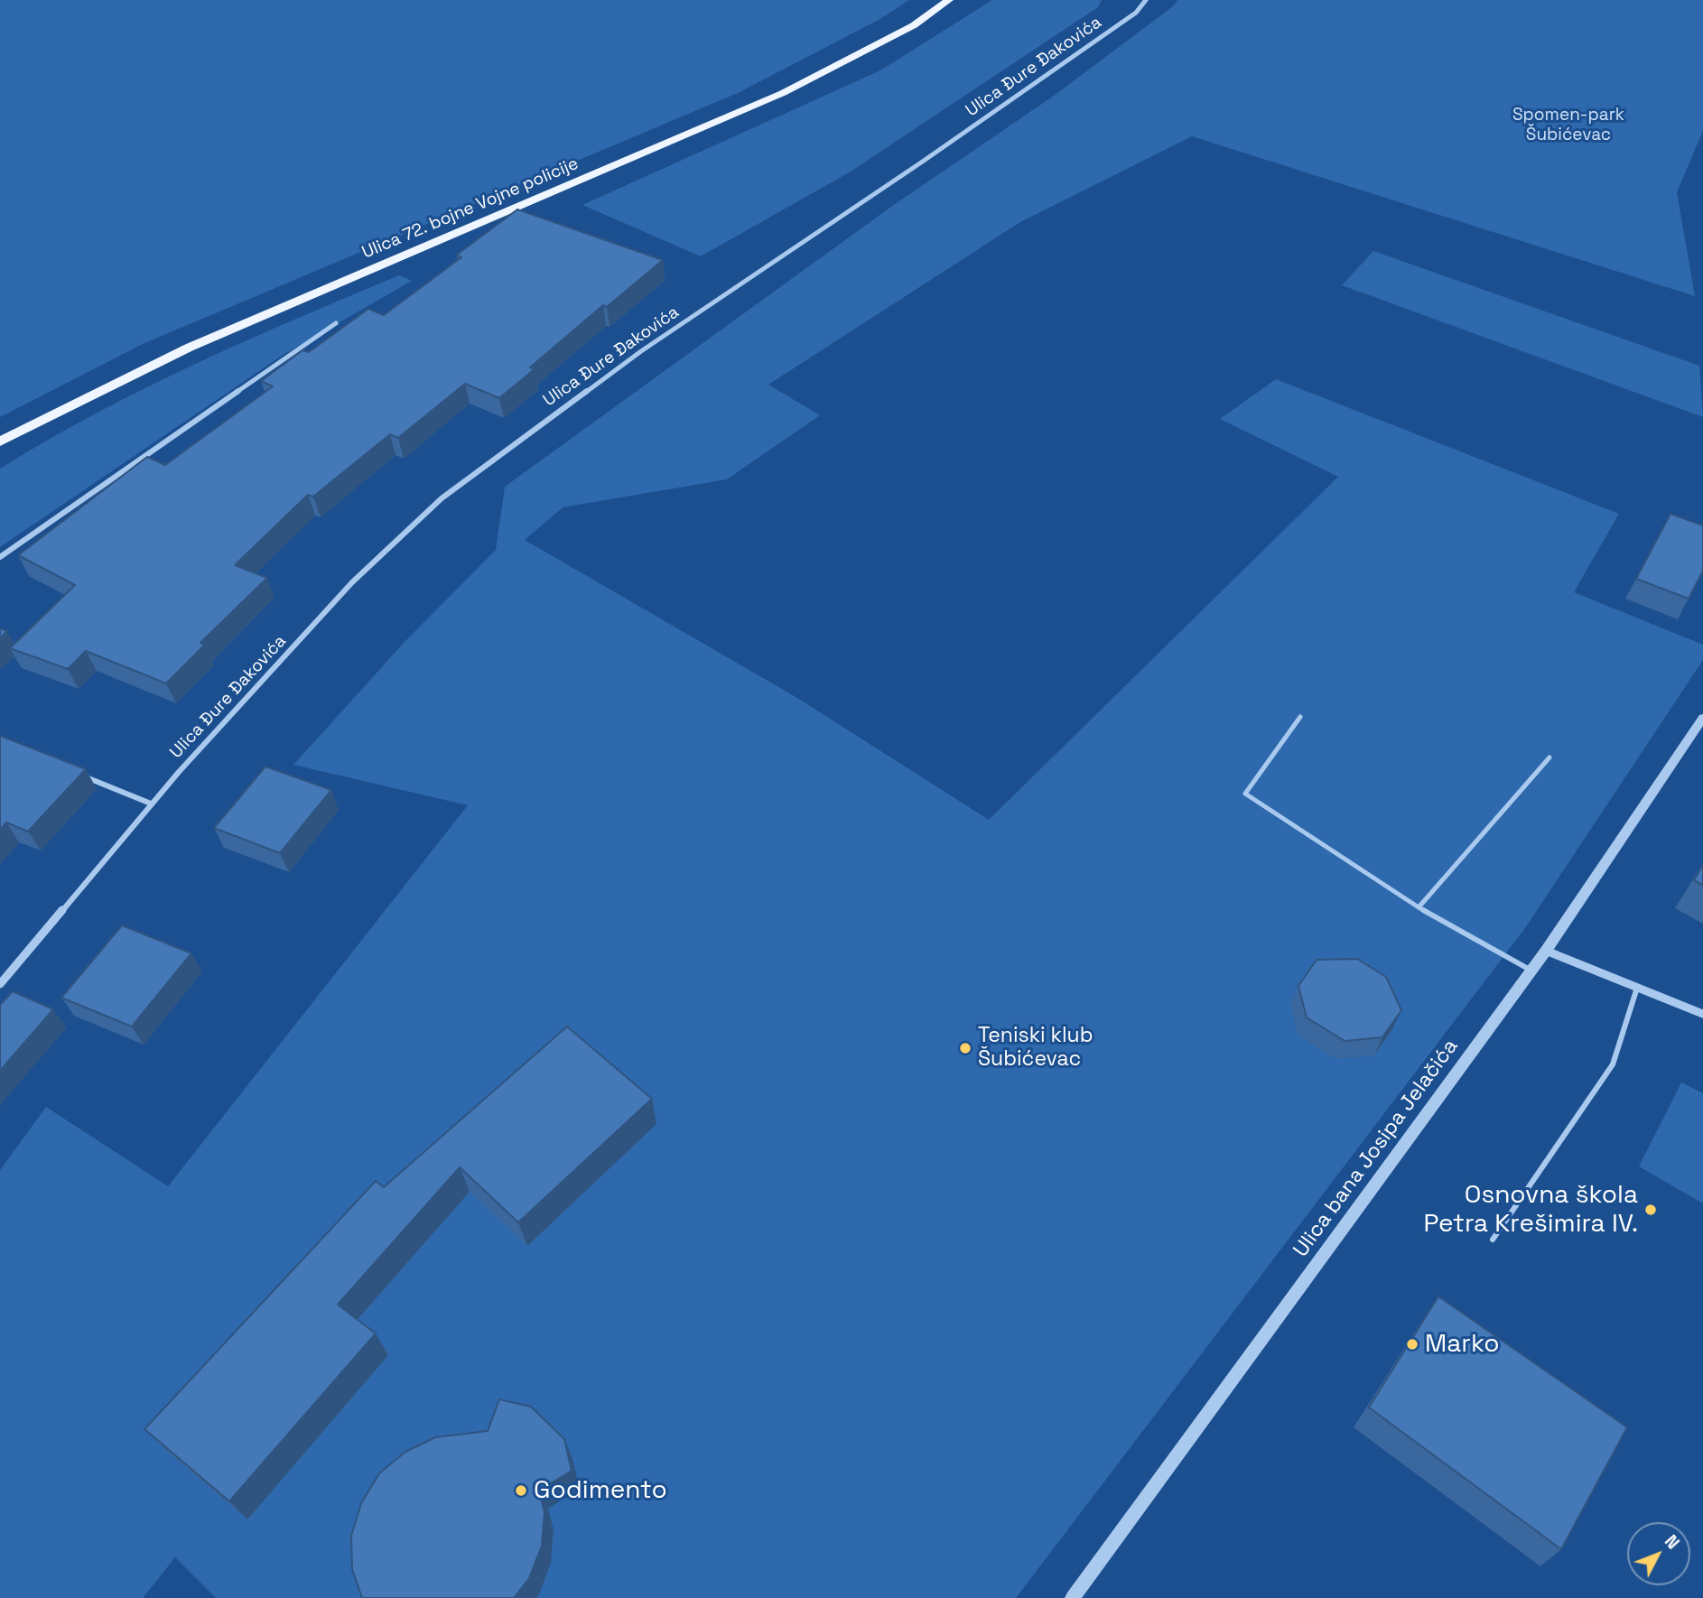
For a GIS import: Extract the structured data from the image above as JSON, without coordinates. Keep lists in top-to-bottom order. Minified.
{"streets":{"main road":["Ulica 72. bojne Vojne policije"],"street":["Ulica Đure Đakovića","Ulica bana Josipa Jelačića"]},"parks":["Spomen-park Šubićevac"],"places":["Teniski klub Šubićevac","Osnovna škola Petra Krešimira IV.","Marko","Godimento"],"north":"top right"}
